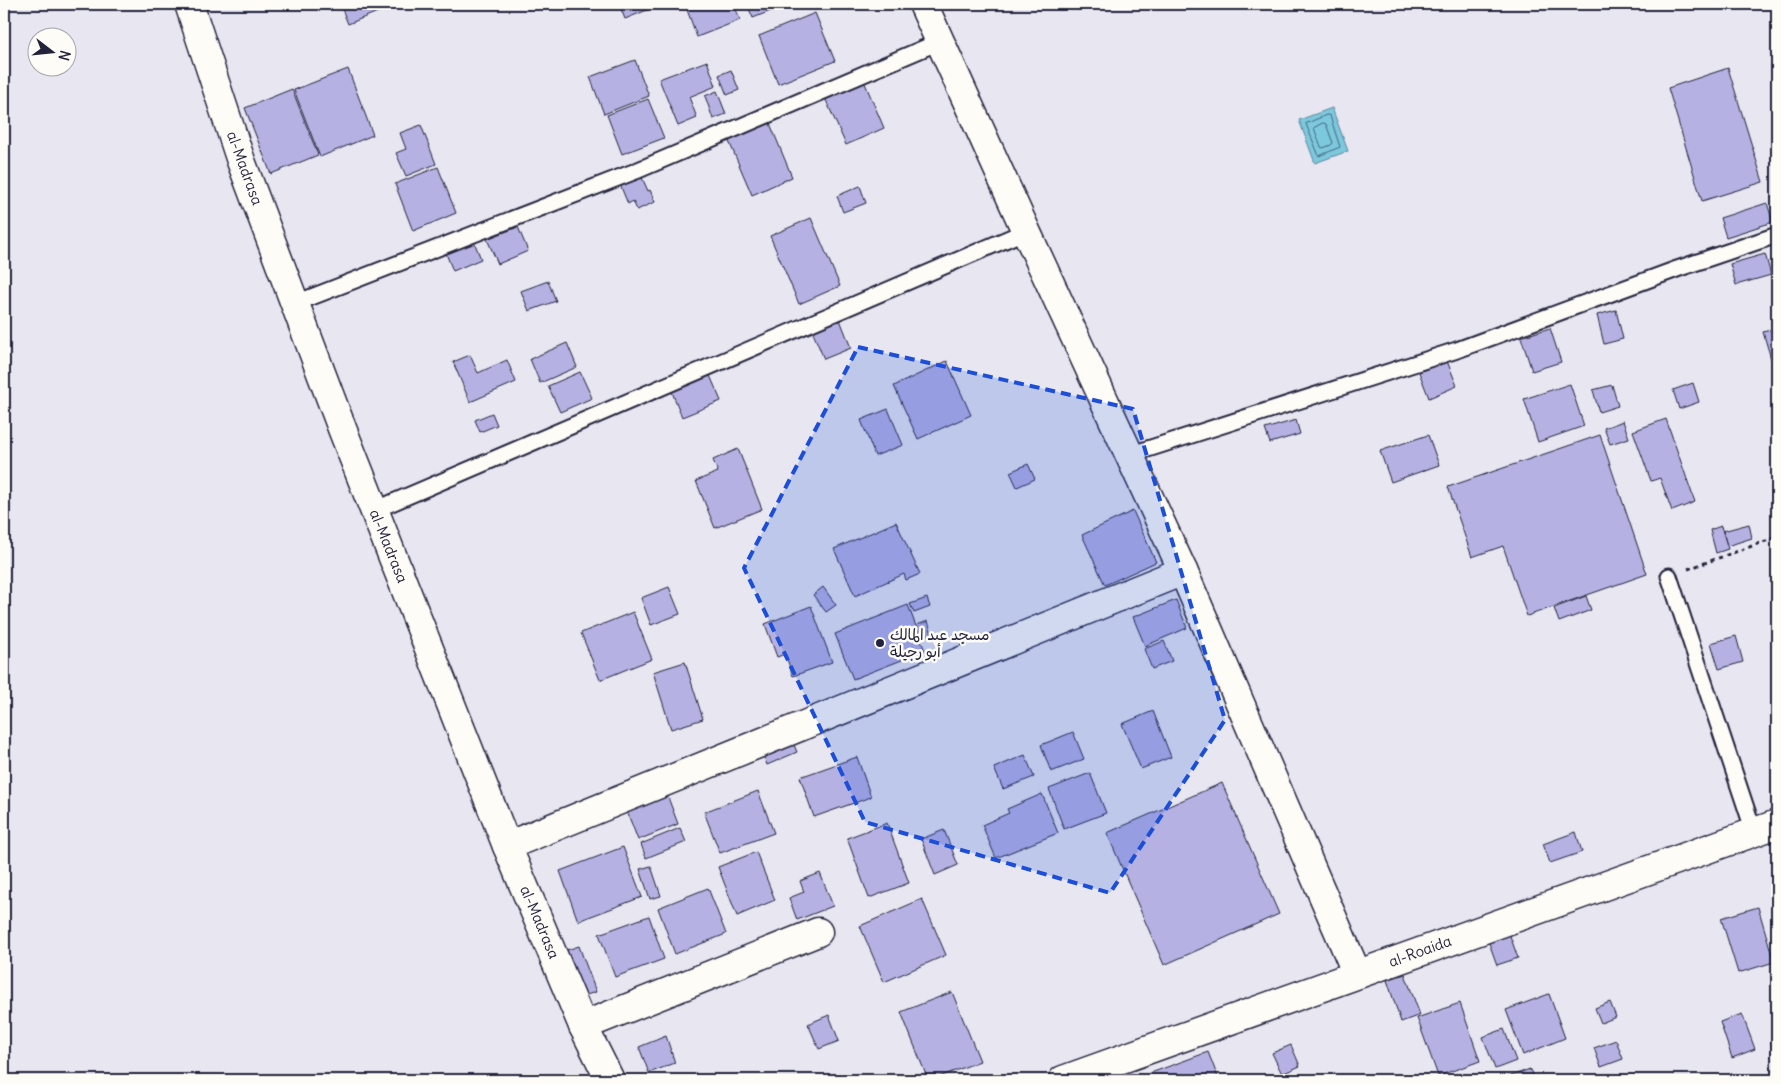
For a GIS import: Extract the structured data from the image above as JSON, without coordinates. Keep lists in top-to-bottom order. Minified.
{"streets":{"street":["al-Madrasa","al-Roaida"]},"places":["مسجد عبد المالك أبو رجيلة"],"north":"right"}
